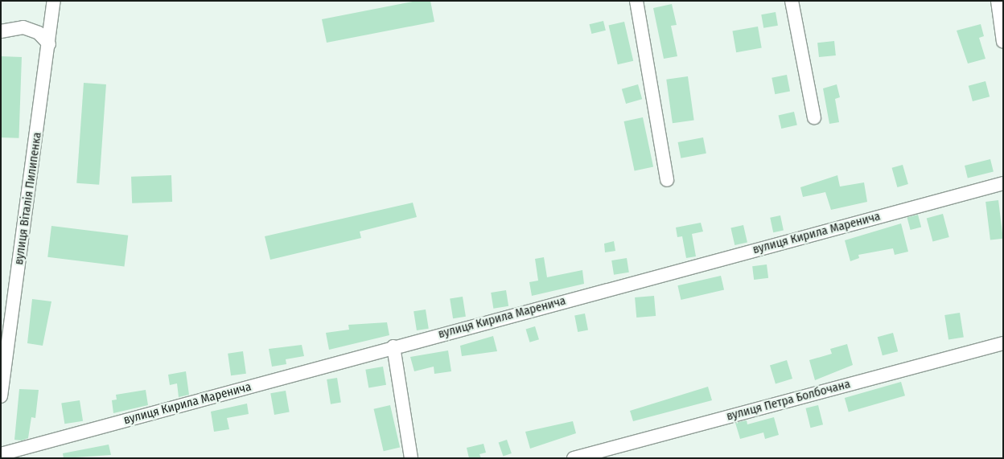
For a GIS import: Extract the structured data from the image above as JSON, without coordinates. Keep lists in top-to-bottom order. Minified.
{"streets":{"street":["вулиця Віталія Пилипенка","вулиця Кирила Маренича","вулиця Петра Болбочана"]}}
